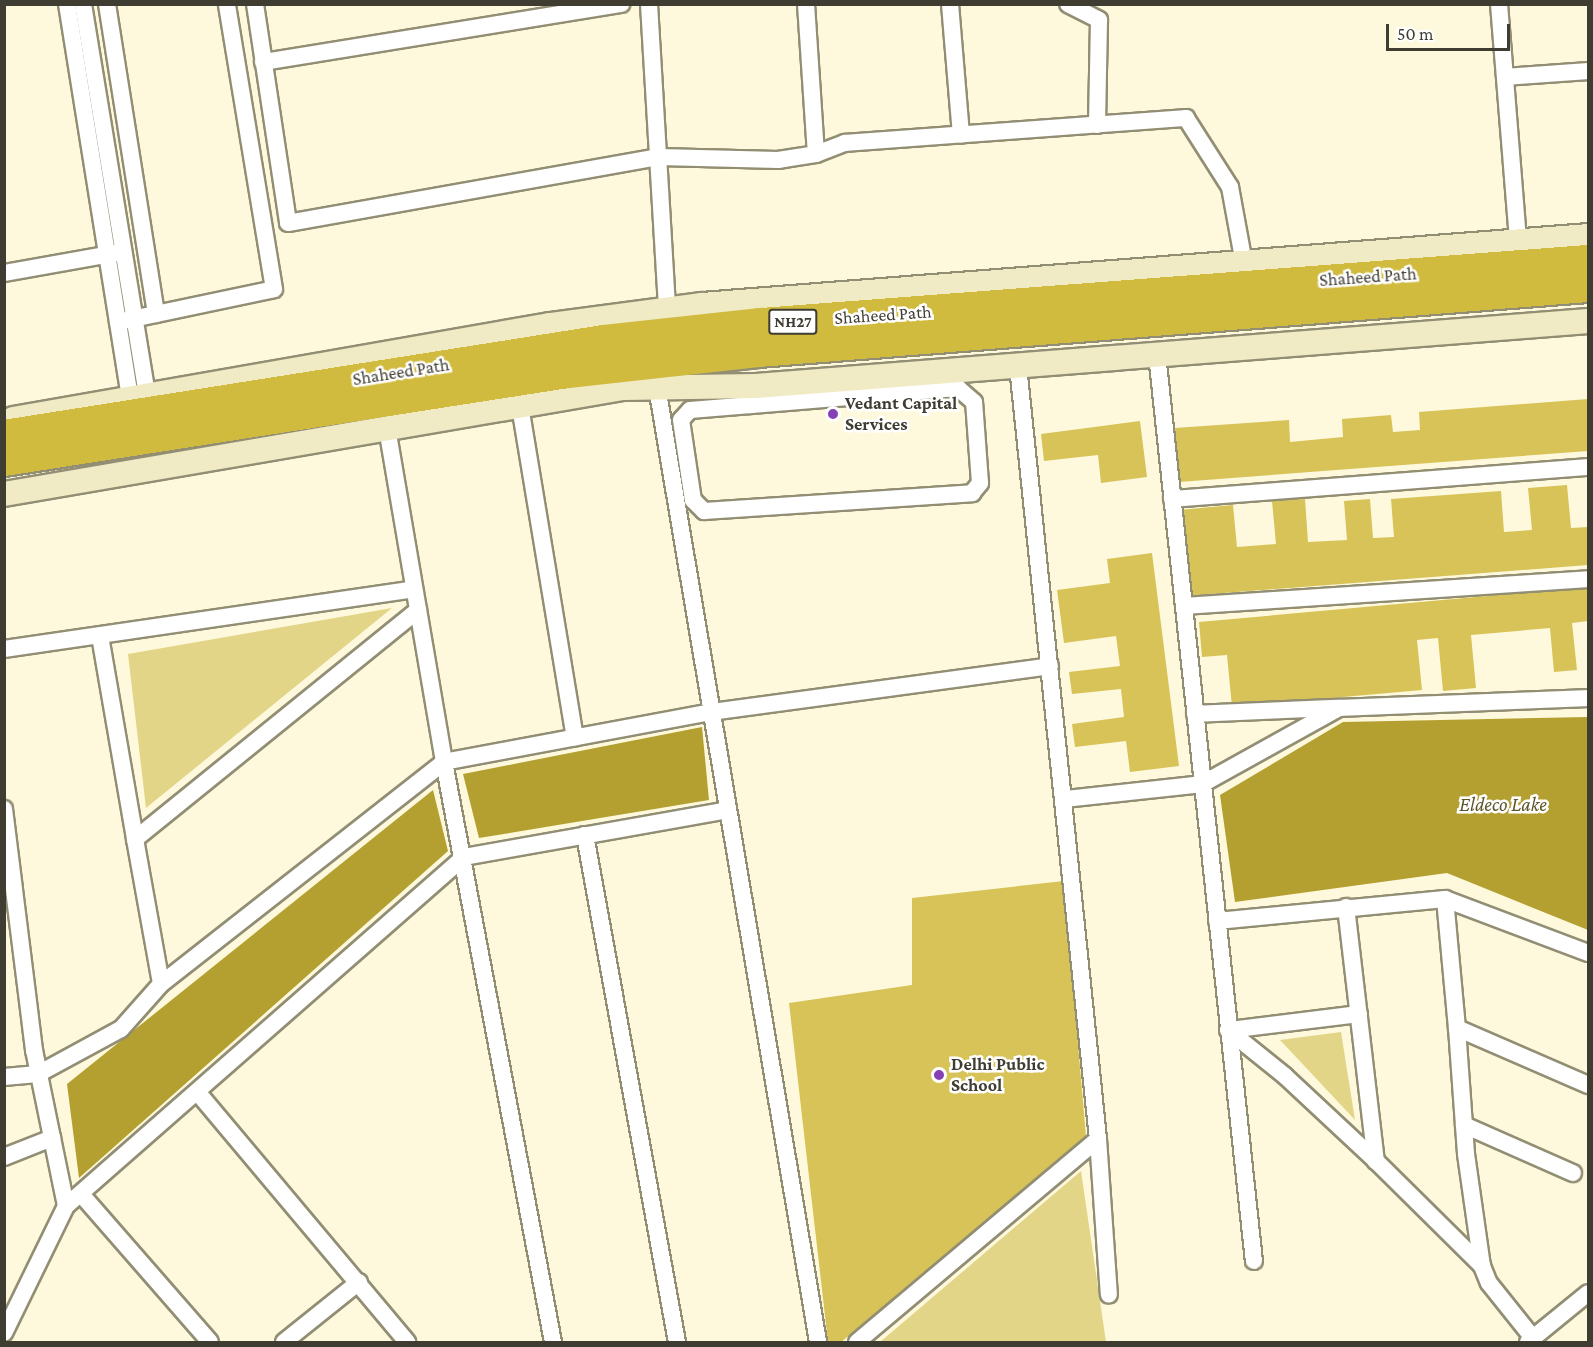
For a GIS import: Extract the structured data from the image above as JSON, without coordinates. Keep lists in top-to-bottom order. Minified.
{"streets":{"highway":["Shaheed Path","NH27"]},"water":["Eldeco Lake"],"places":["Vedant Capital Services","Delhi Public School"],"scale_bar":"50 m"}
